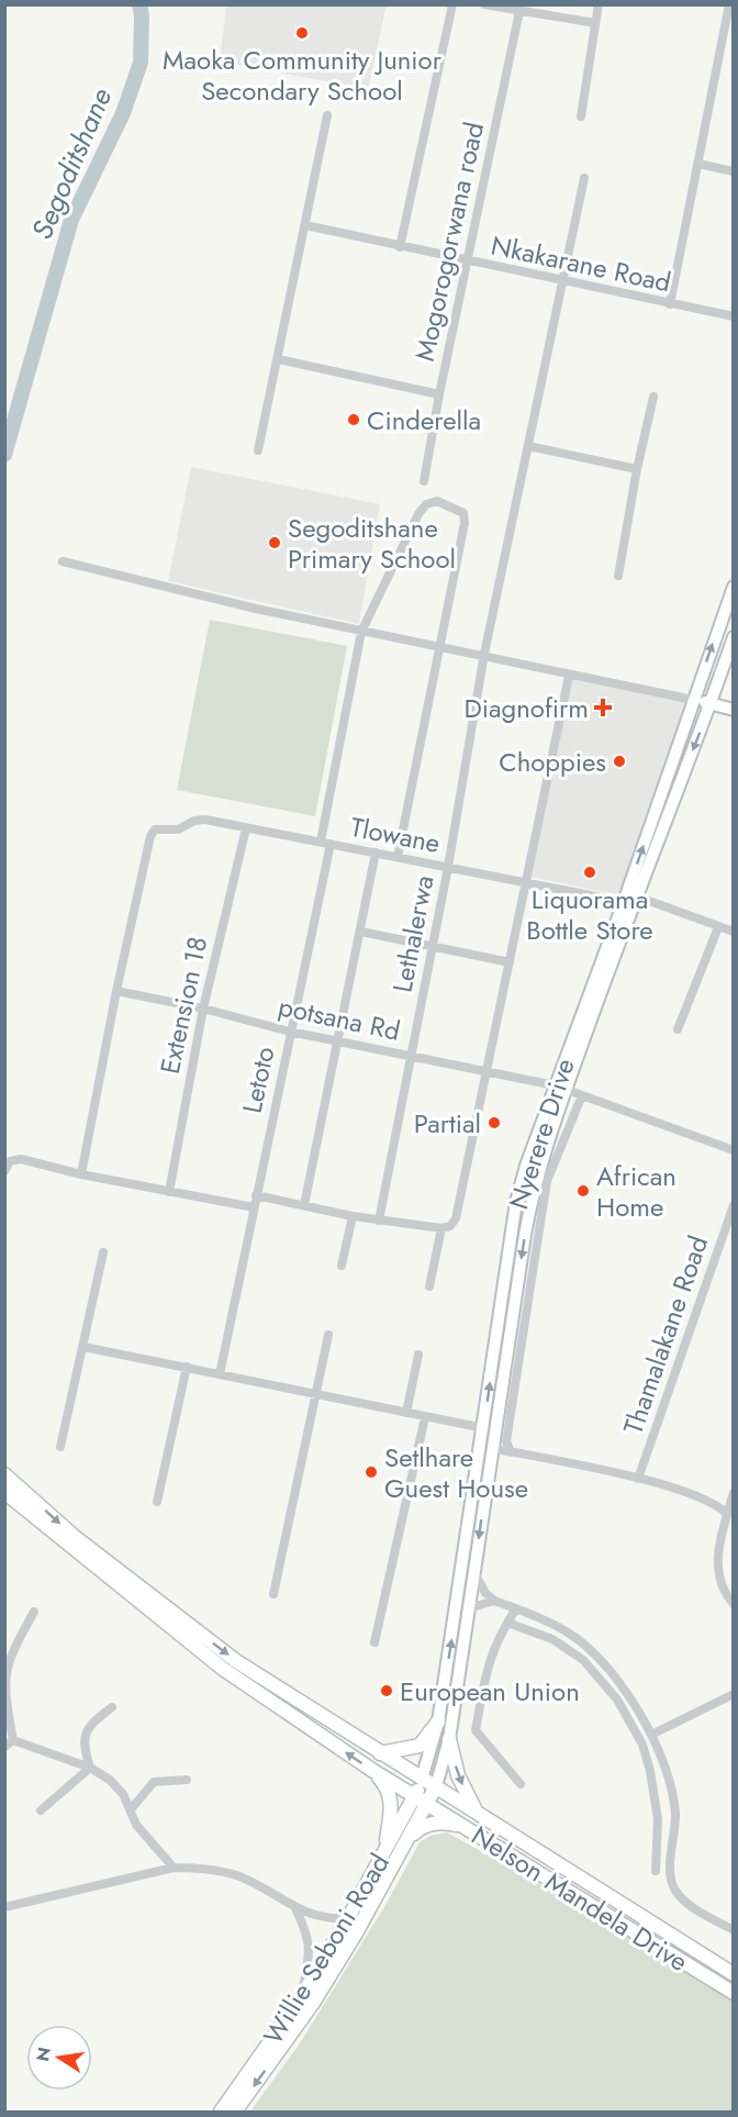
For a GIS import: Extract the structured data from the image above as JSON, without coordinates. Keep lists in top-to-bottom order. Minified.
{"streets":{"main road":["Nyerere Drive","Nelson Mandela Drive","Willie Seboni Road"],"street":["Mogorogorwana road","Nkakarane Road","Tlowane","Lethalerwa","Extension 18","potsana Rd","Letoto","Thamalakane Road"]},"crossings":[["Mogorogorwana road","Nkakarane Road"],["Nkakarane Road","Lethalerwa"],["Tlowane","Lethalerwa"],["Tlowane","Extension 18"],["Tlowane","potsana Rd"],["Tlowane","Letoto"],["Tlowane","Nyerere Drive"],["Lethalerwa","potsana Rd"],["Extension 18","potsana Rd"],["potsana Rd","Letoto"],["potsana Rd","Nyerere Drive"],["Nyerere Drive","Nelson Mandela Drive"],["Nyerere Drive","Willie Seboni Road"],["Nelson Mandela Drive","Willie Seboni Road"]],"water":["Segoditshane"],"places":{"other":["Maoka Community Junior Secondary School","Cinderella","Segoditshane Primary School","Choppies","Liquorama Bottle Store","Partial","African Home","Setlhare Guest House","European Union"],"health":["Diagnofirm"]},"north":"left"}
